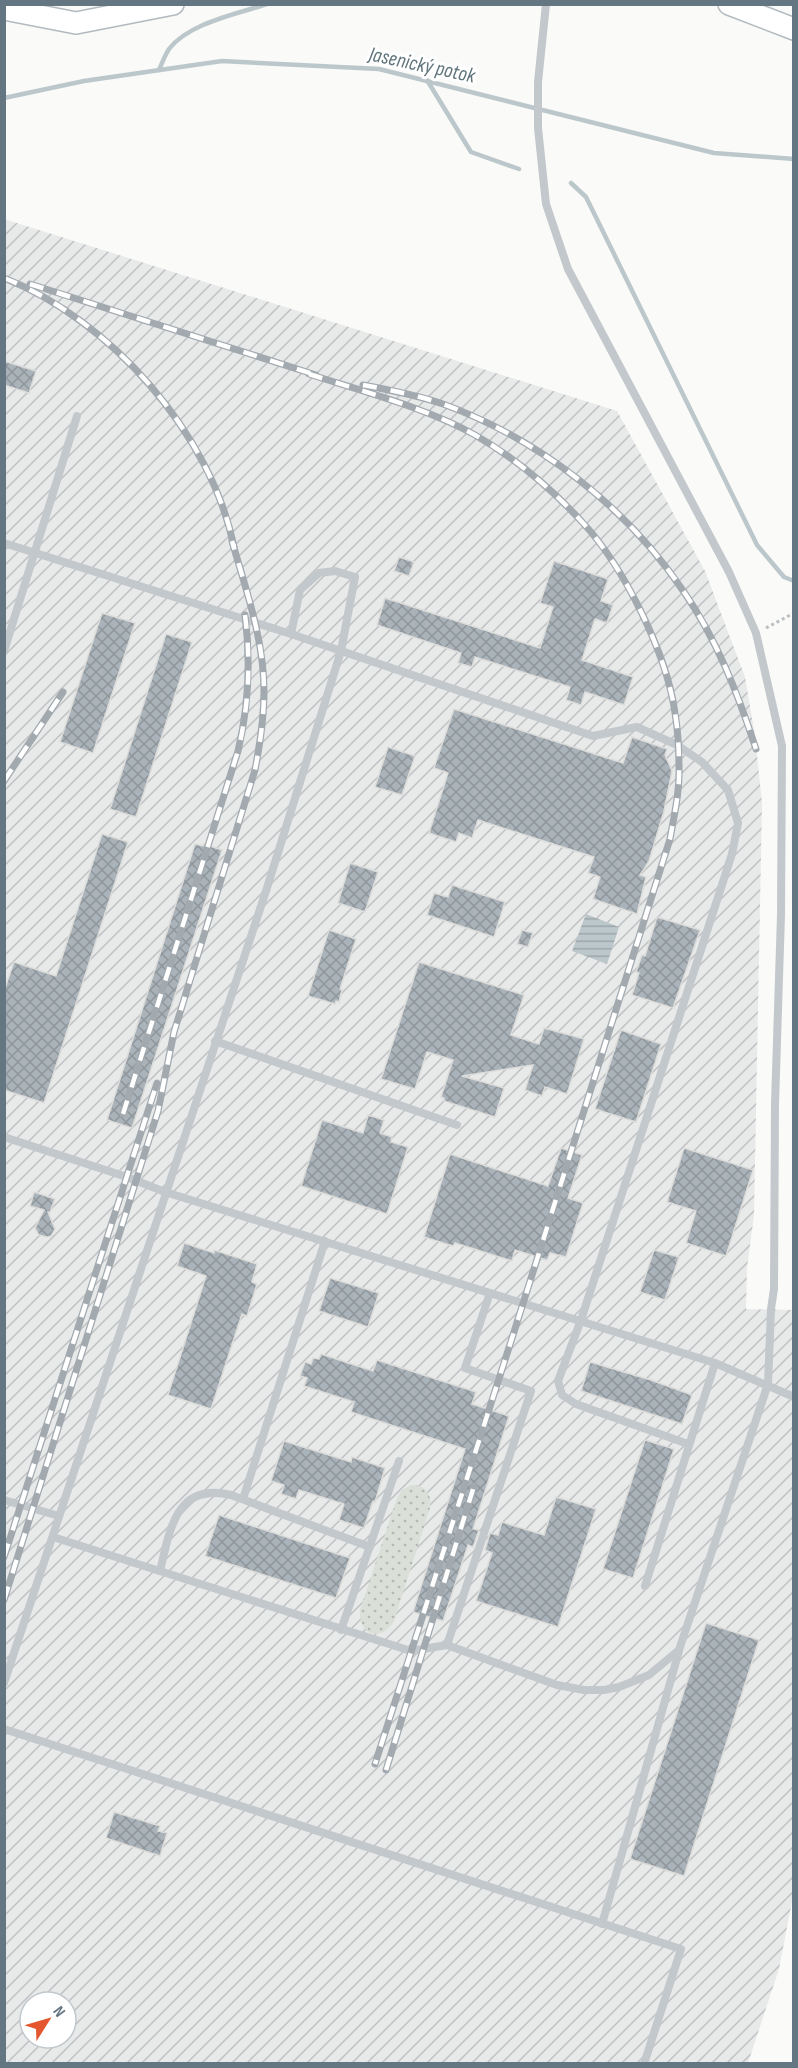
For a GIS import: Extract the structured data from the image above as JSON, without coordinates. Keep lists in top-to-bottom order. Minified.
{"water":["Jasenický potok"],"north":"top right"}
